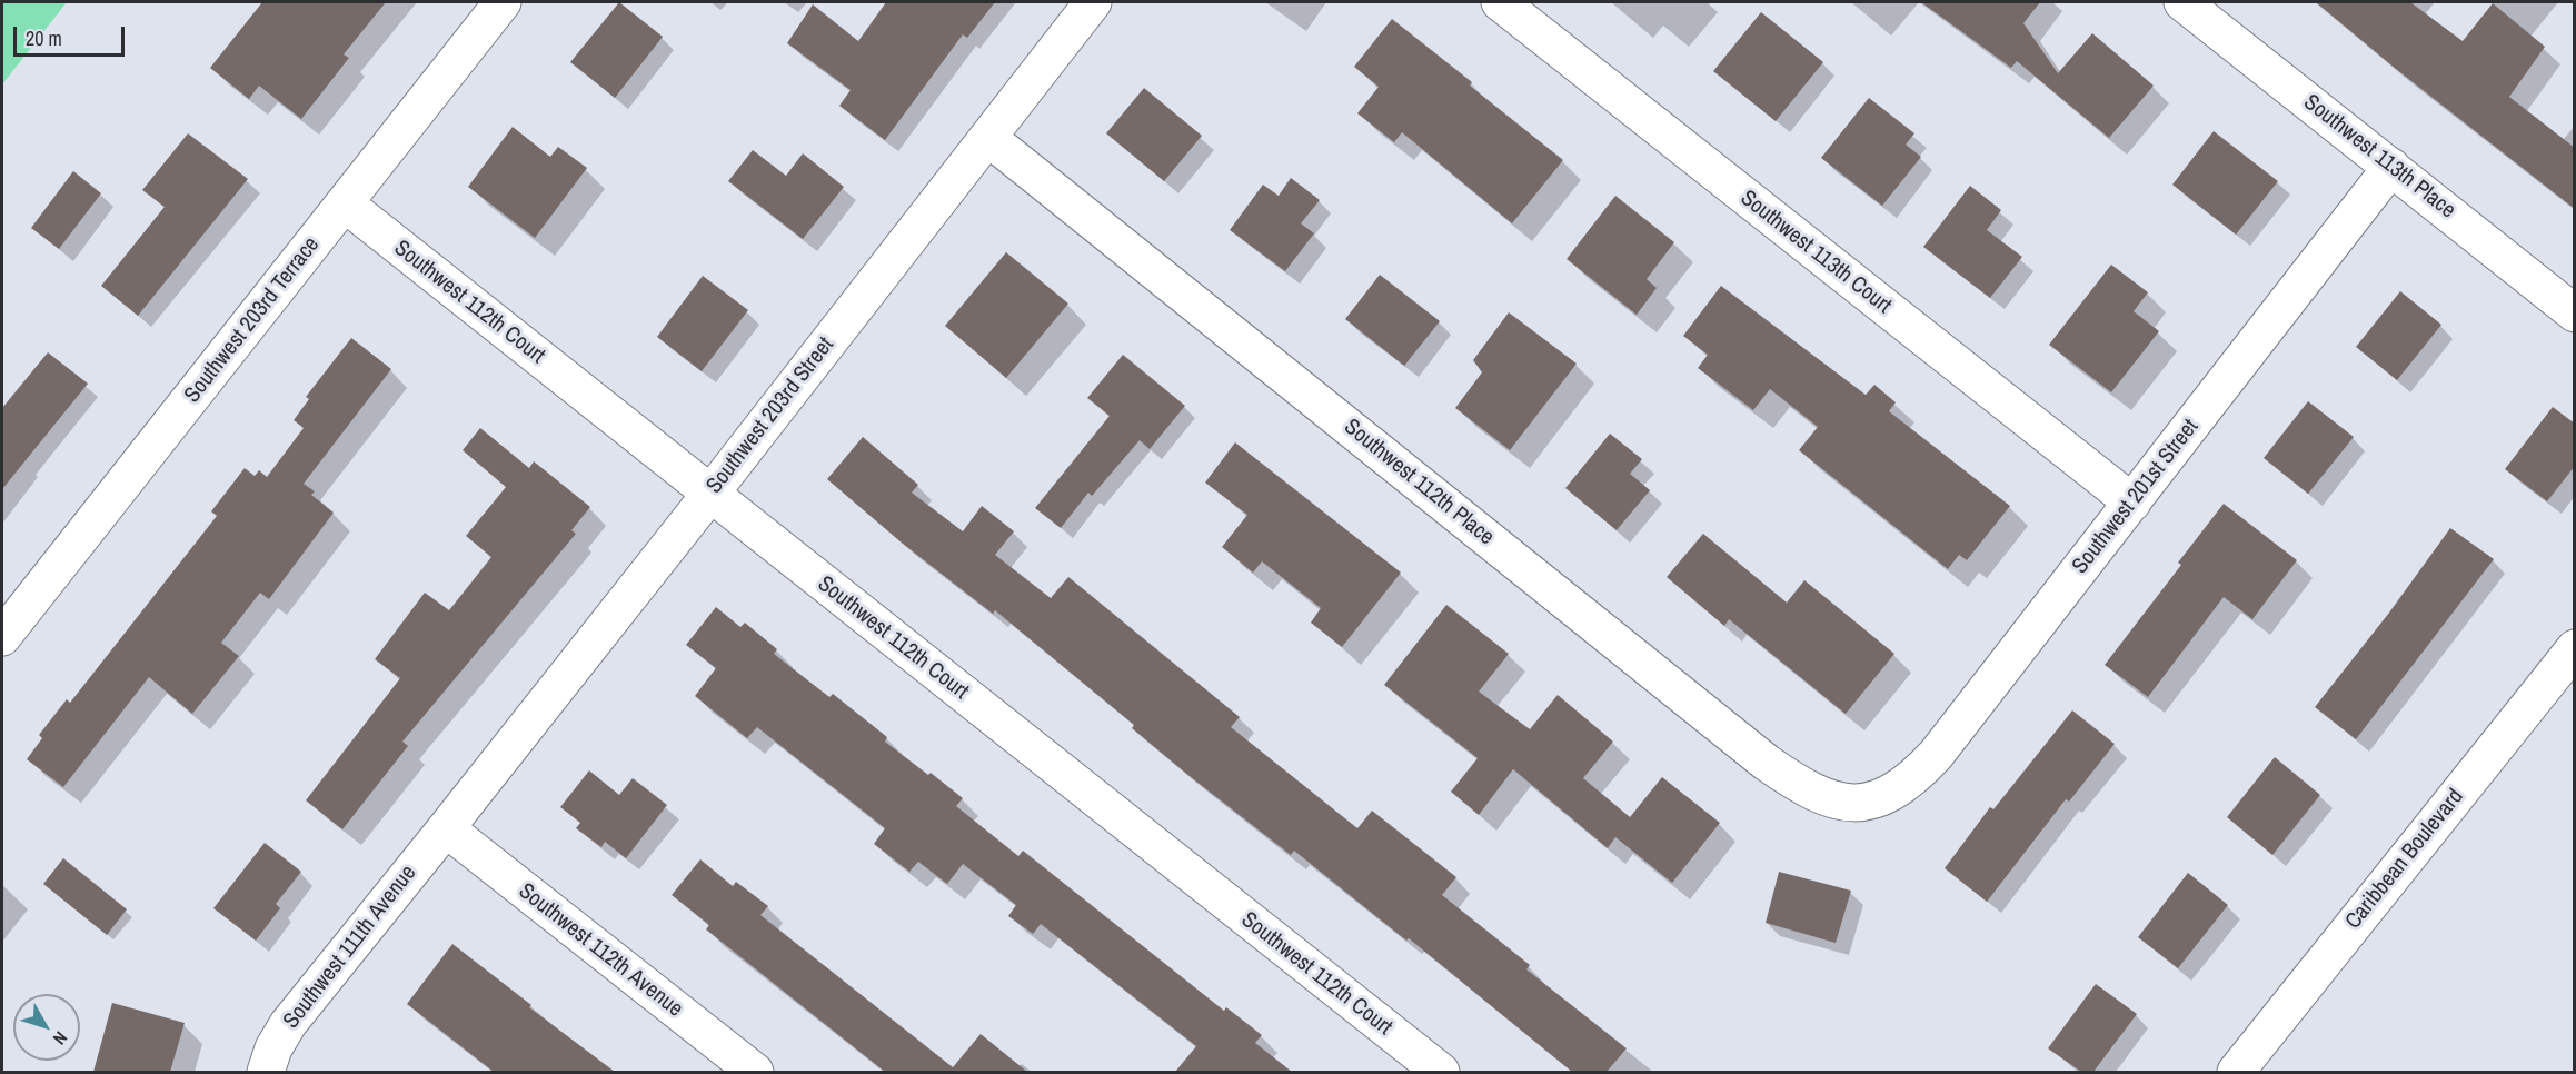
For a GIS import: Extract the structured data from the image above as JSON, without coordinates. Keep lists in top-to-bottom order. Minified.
{"streets":{"street":["Southwest 113th Place","Southwest 113th Court","Southwest 112th Court","Southwest 203rd Terrace","Southwest 203rd Street","Southwest 112th Place","Southwest 201st Street","Caribbean Boulevard","Southwest 111th Avenue","Southwest 112th Avenue"]},"crossings":[["Southwest 113th Place","Southwest 201st Street"],["Southwest 113th Court","Southwest 201st Street"],["Southwest 112th Court","Southwest 203rd Terrace"],["Southwest 112th Court","Southwest 203rd Street"],["Southwest 203rd Street","Southwest 112th Place"],["Southwest 203rd Street","Southwest 111th Avenue"],["Southwest 203rd Street","Southwest 112th Avenue"],["Southwest 112th Place","Southwest 201st Street"],["Southwest 111th Avenue","Southwest 112th Avenue"]],"scale_bar":"20 m","north":"bottom right"}
